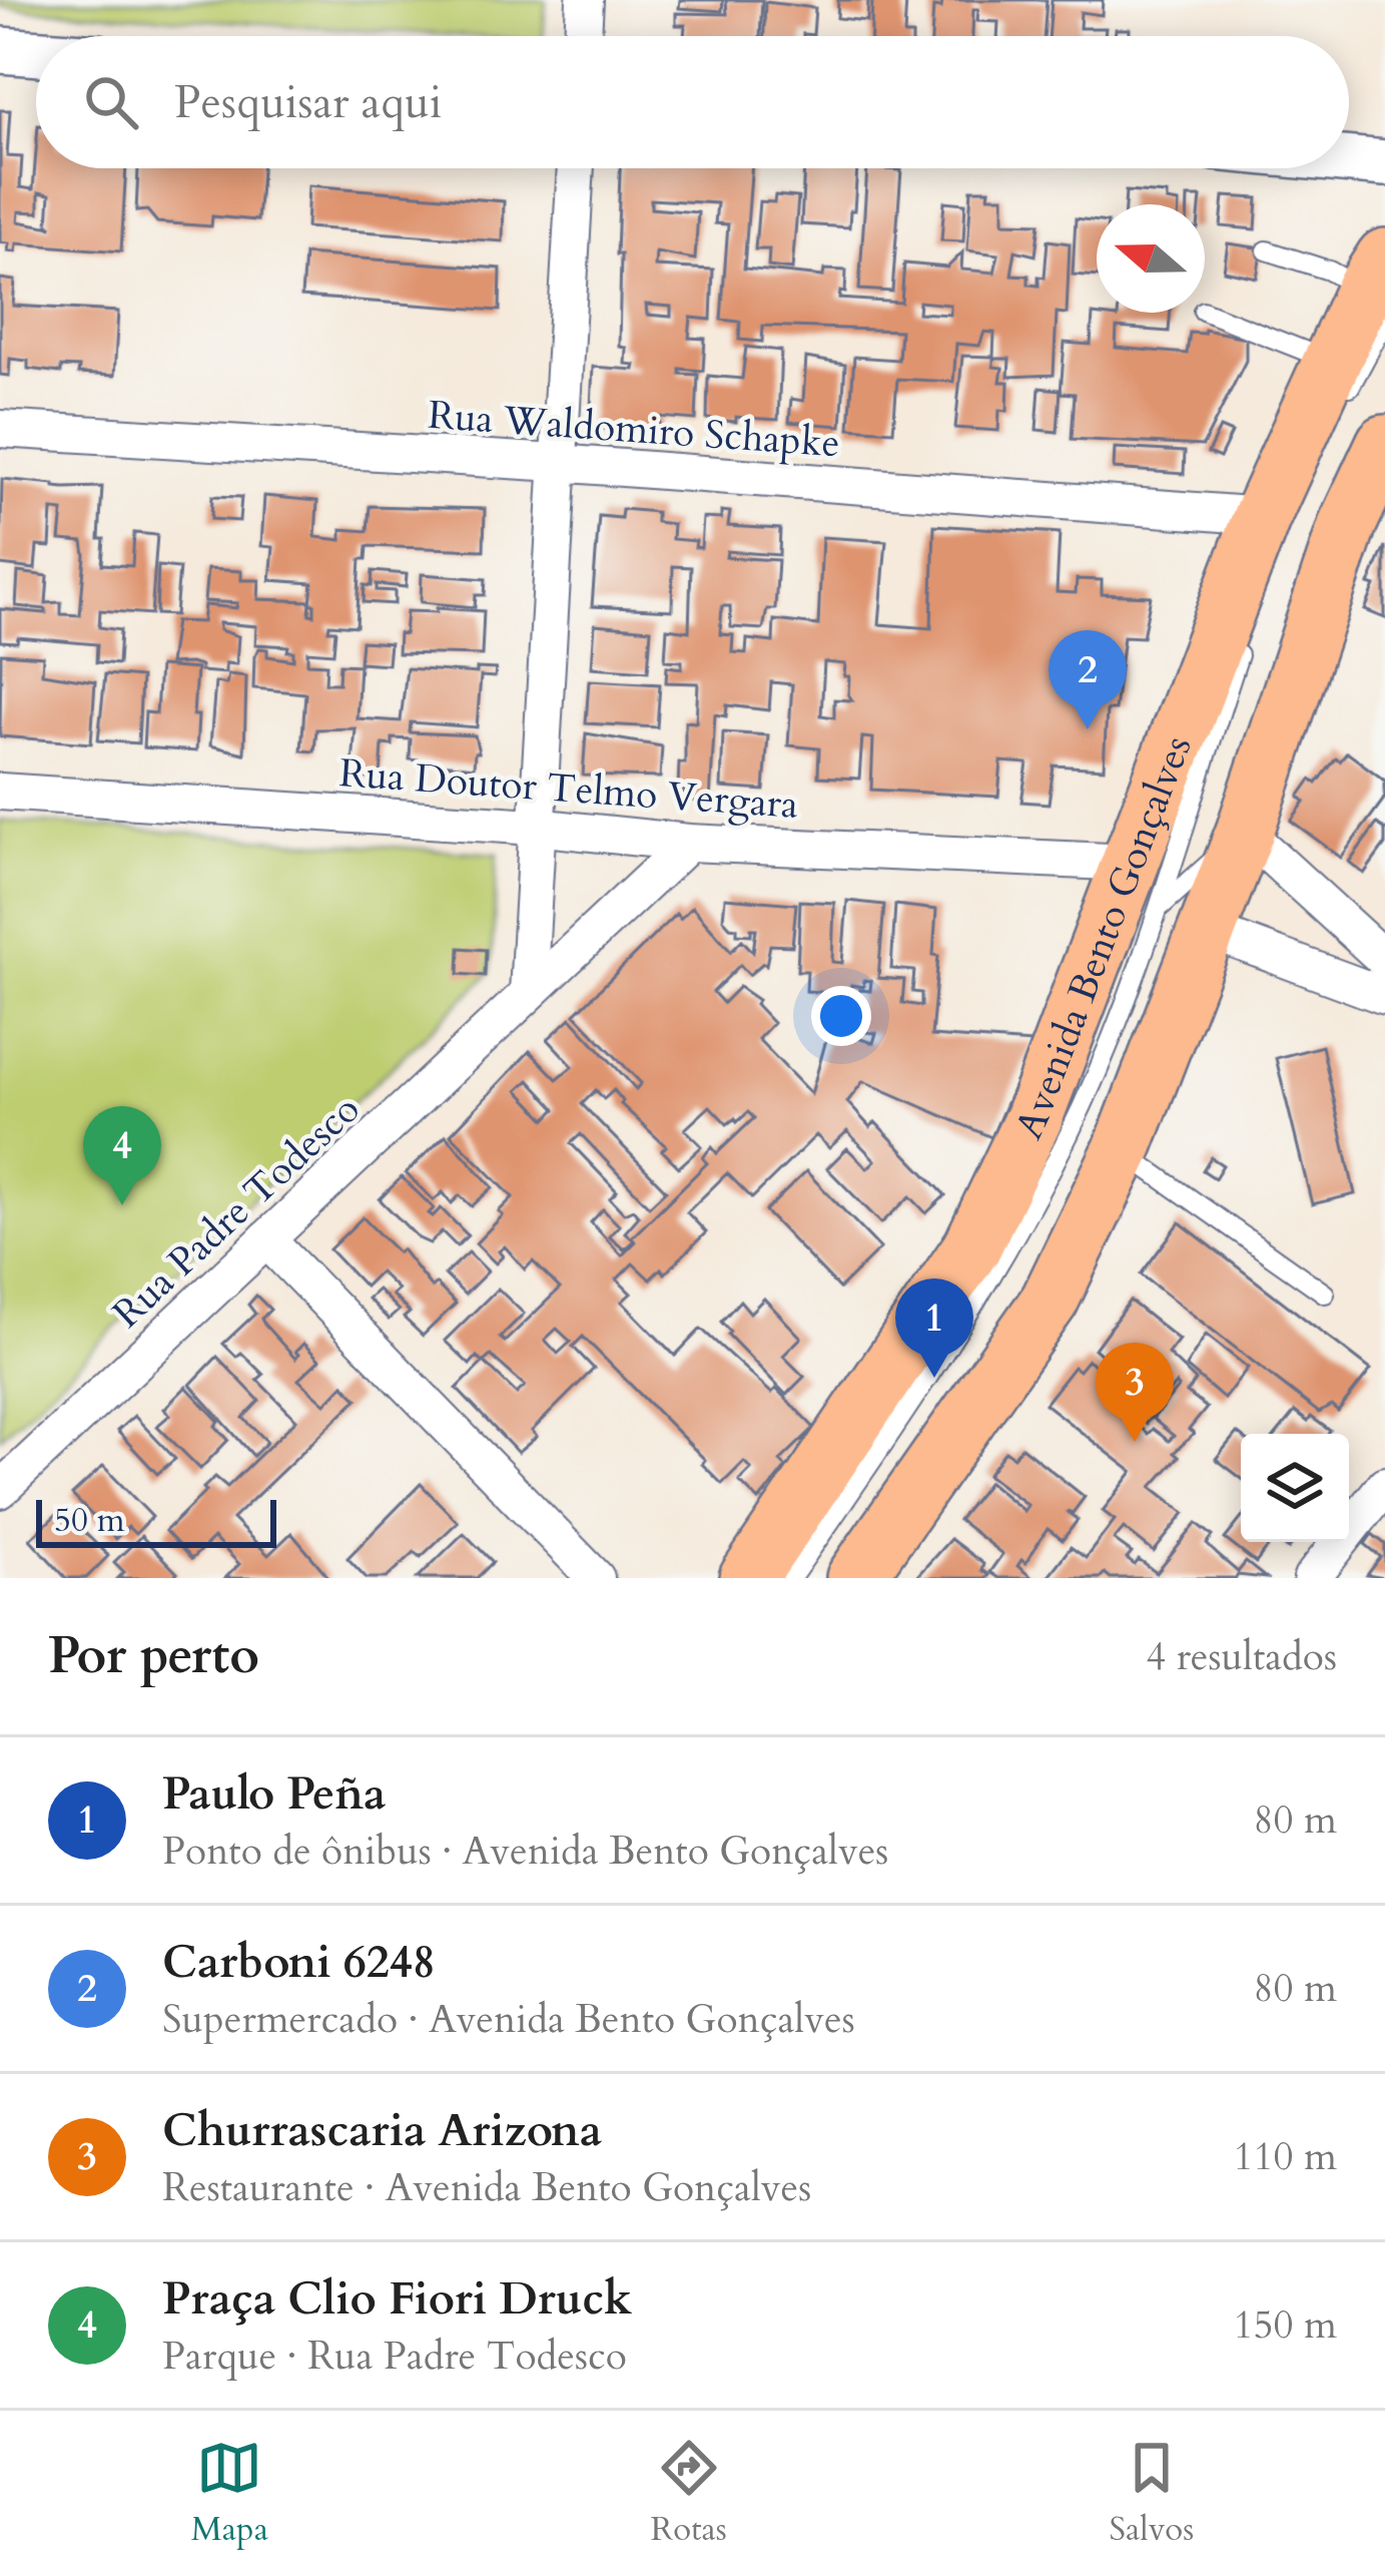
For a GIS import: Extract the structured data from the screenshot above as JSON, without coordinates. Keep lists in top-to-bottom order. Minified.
{"streets":{"main road":["Avenida Bento Gonçalves"],"street":["Rua Waldomiro Schapke","Rua Doutor Telmo Vergara","Rua Padre Todesco"]},"crossings":[["Rua Waldomiro Schapke","Avenida Bento Gonçalves"],["Rua Doutor Telmo Vergara","Avenida Bento Gonçalves"],["Rua Doutor Telmo Vergara","Rua Padre Todesco"]],"scale_bar":"50 m","north":"left","page":{"search":"Pesquisar aqui","pins":["2","4","1","3"],"scale":"50 m","heading":["Por perto","4 resultados"],"list":[{"mark":"1","name":"Paulo Peña","note":"Ponto de ônibus · Avenida Bento Gonçalves","value":"80 m"},{"mark":"2","name":"Carboni 6248","note":"Supermercado · Avenida Bento Gonçalves","value":"80 m"},{"mark":"3","name":"Churrascaria Arizona","note":"Restaurante · Avenida Bento Gonçalves","value":"110 m"},{"mark":"4","name":"Praça Clio Fiori Druck","note":"Parque · Rua Padre Todesco","value":"150 m"}],"nav":["Mapa","Rotas","Salvos"]}}
